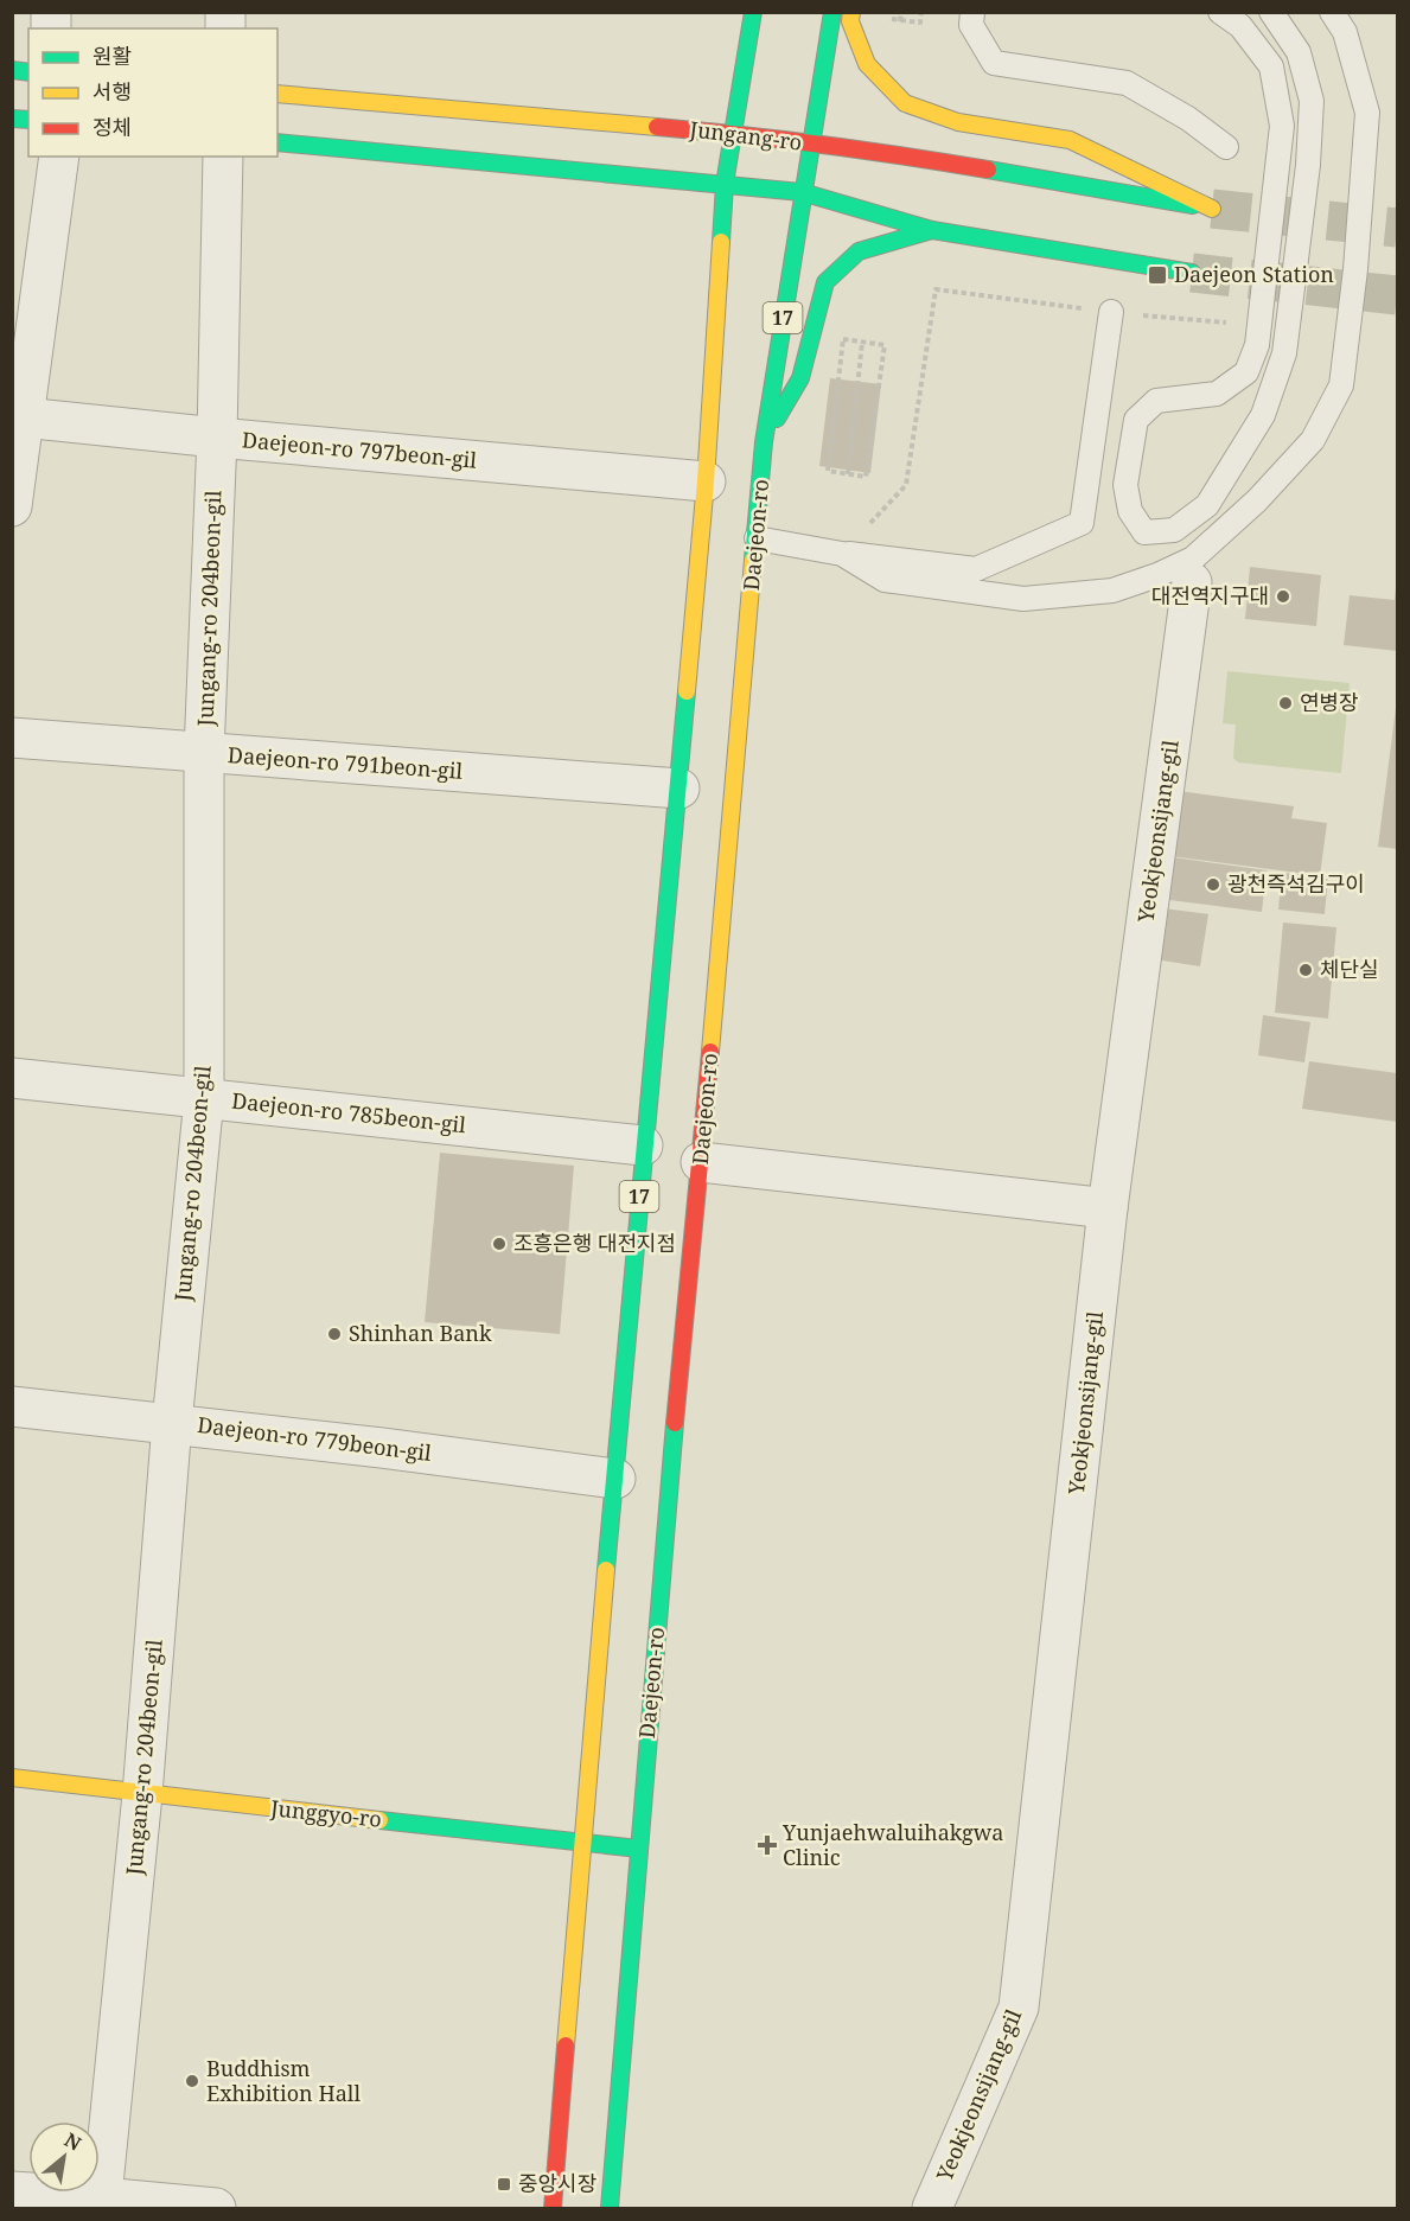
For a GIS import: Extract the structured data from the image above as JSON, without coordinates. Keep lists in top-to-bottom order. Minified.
{"streets":{"main road":["Jungang-ro","17","Daejeon-ro","Junggyo-ro"],"street":["Daejeon-ro 797beon-gil","Jungang-ro 204beon-gil","Daejeon-ro 791beon-gil","Yeokjeonsijang-gil","Daejeon-ro 785beon-gil","Daejeon-ro 779beon-gil"]},"crossings":[["Jungang-ro","17"],["Jungang-ro","Daejeon-ro"],["17","Daejeon-ro 797beon-gil"],["17","Daejeon-ro 791beon-gil"],["17","Daejeon-ro 785beon-gil"],["17","Daejeon-ro 779beon-gil"],["17","Junggyo-ro"],["Daejeon-ro 797beon-gil","Jungang-ro 204beon-gil"],["Daejeon-ro","Junggyo-ro"],["Jungang-ro 204beon-gil","Daejeon-ro 791beon-gil"],["Jungang-ro 204beon-gil","Daejeon-ro 785beon-gil"],["Jungang-ro 204beon-gil","Daejeon-ro 779beon-gil"],["Jungang-ro 204beon-gil","Junggyo-ro"]],"places":{"transit":["Daejeon Station","중앙시장"],"other":["대전역지구대","연병장","광천즉석김구이","체단실","조흥은행 대전지점","Shinhan Bank","Buddhism Exhibition Hall"],"health":["Yunjaehwaluihakgwa Clinic"]},"legend":["원활","서행","정체"],"north":"top right"}
